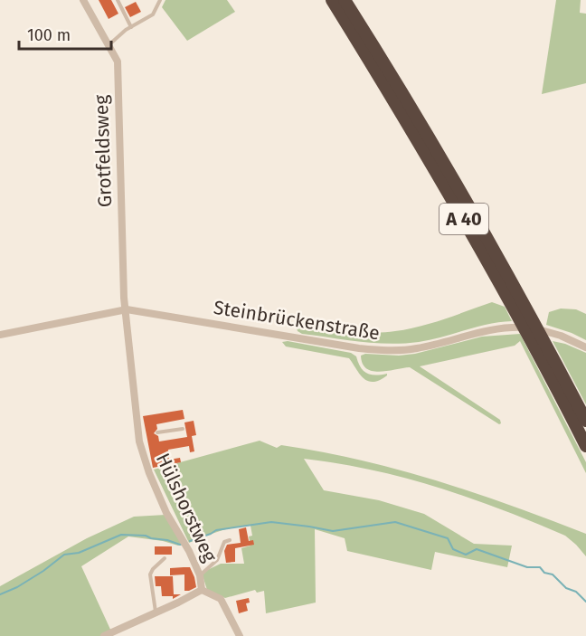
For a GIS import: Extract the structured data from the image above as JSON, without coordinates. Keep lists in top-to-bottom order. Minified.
{"streets":{"highway":["A 40"],"street":["Grotfeldsweg","Steinbrückenstraße","Hülshorstweg"]},"crossings":[["Grotfeldsweg","Steinbrückenstraße"],["Grotfeldsweg","Hülshorstweg"],["Steinbrückenstraße","Hülshorstweg"]],"scale_bar":"100 m"}
